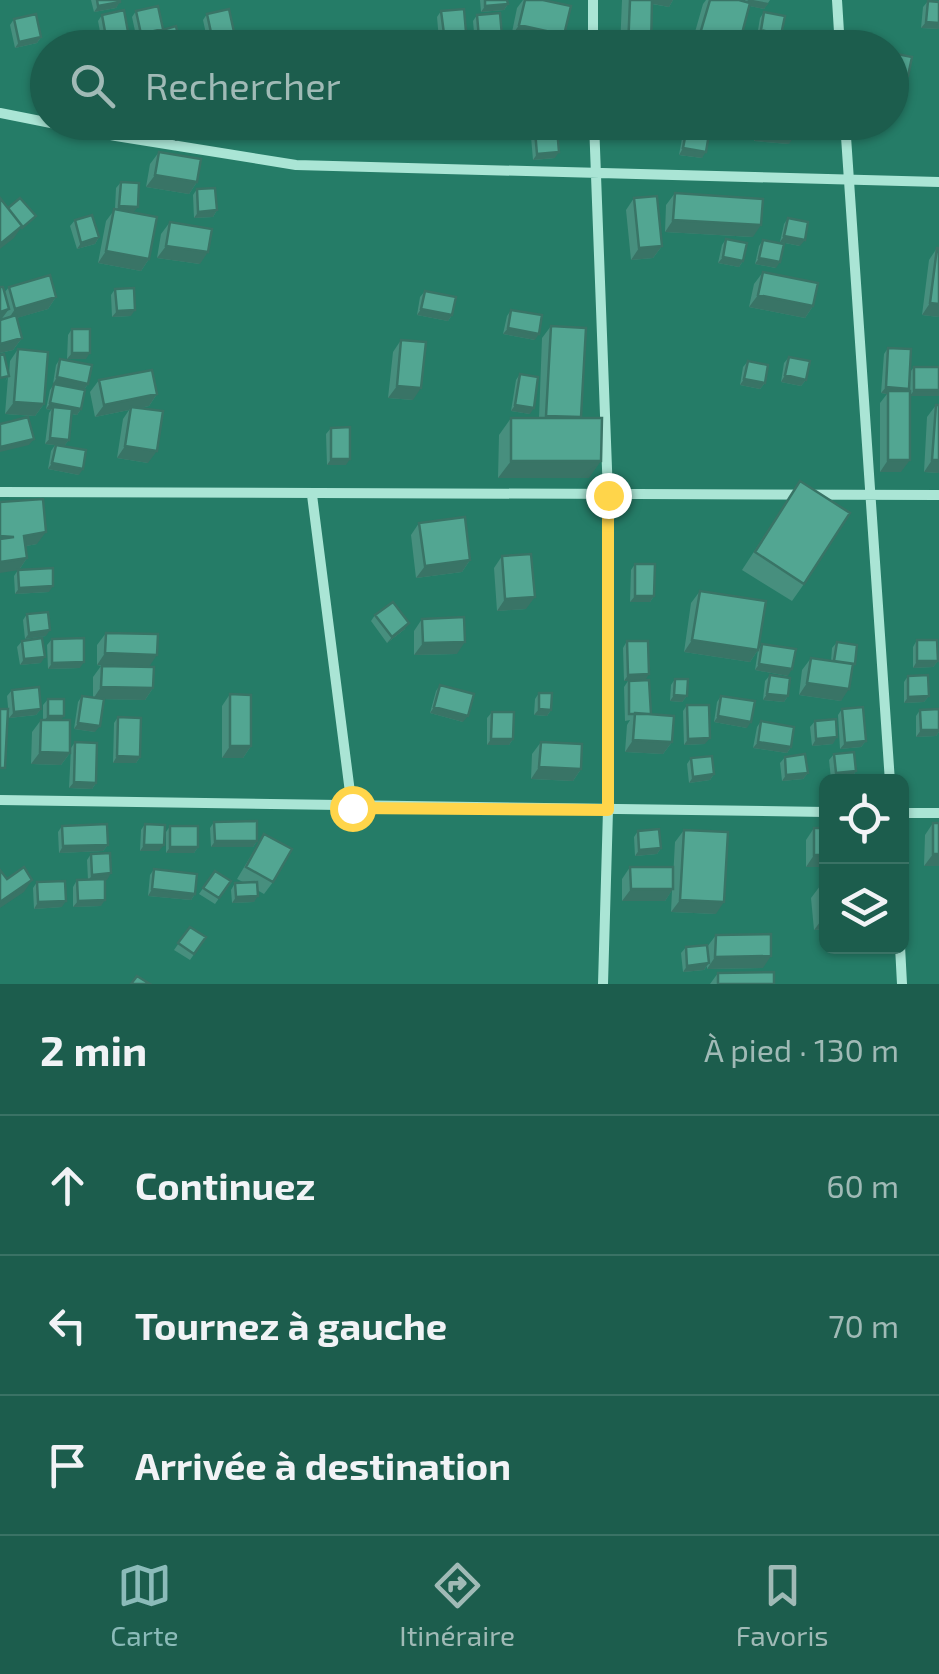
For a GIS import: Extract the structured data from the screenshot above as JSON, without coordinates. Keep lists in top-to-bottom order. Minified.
{"page":{"search":"Rechercher","heading":["2 min","À pied · 130 m"],"list":[["Continuez","60 m"],["Tournez à gauche","70 m"],"Arrivée à destination"],"nav":["Carte","Itinéraire","Favoris"]}}
